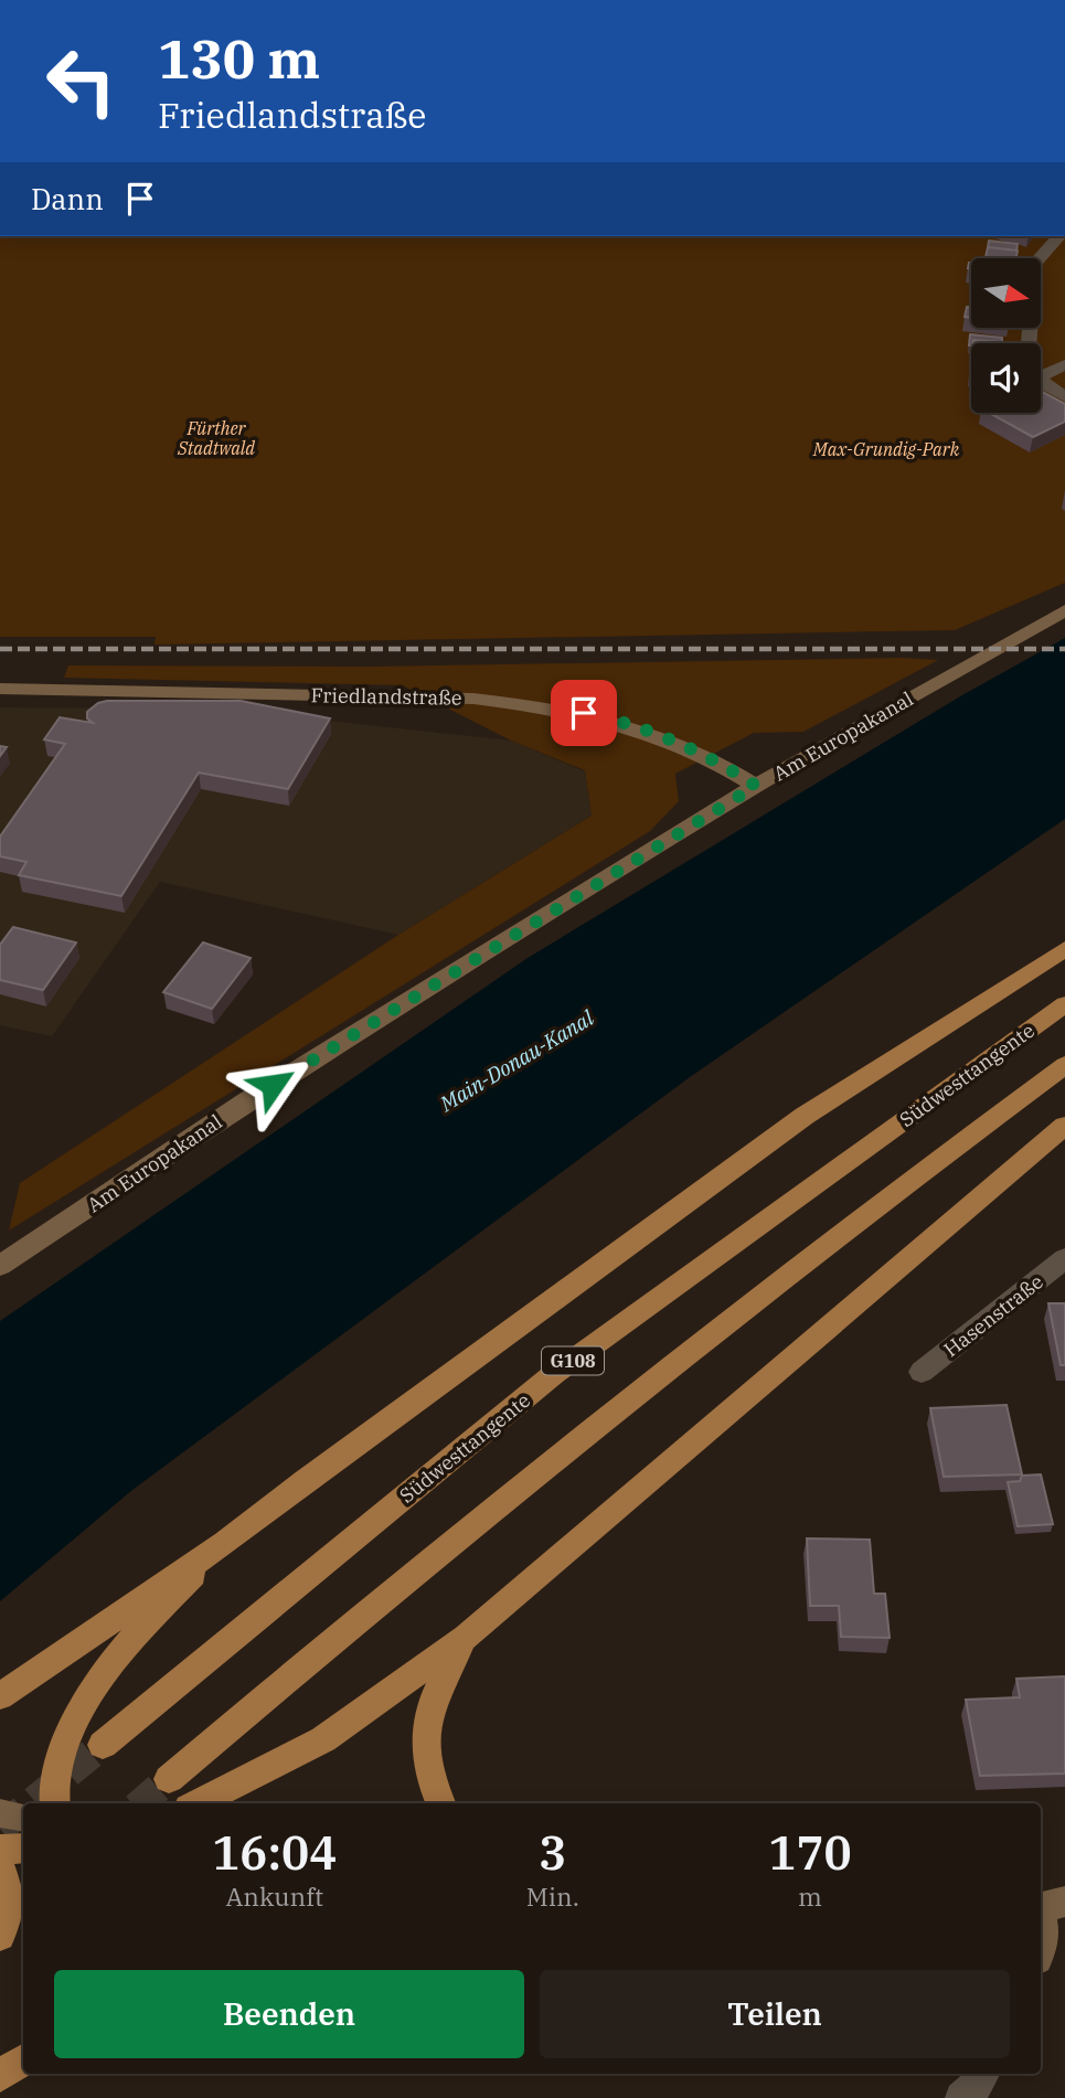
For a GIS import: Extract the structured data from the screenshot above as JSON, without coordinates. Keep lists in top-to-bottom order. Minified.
{"streets":{"highway":["Südwesttangente","G108"],"main road":["Friedlandstraße","Am Europakanal"],"street":["Hasenstraße"]},"crossings":[["Friedlandstraße","Am Europakanal"]],"water":["Main-Donau-Kanal"],"parks":["Fürther Stadtwald","Max-Grundig-Park"],"north":"right","page":{"turn":["130 m","Friedlandstraße"],"then":"Dann","eta":["16:04","Ankunft","3","Min.","170","m"],"buttons":["Beenden","Teilen"]}}
